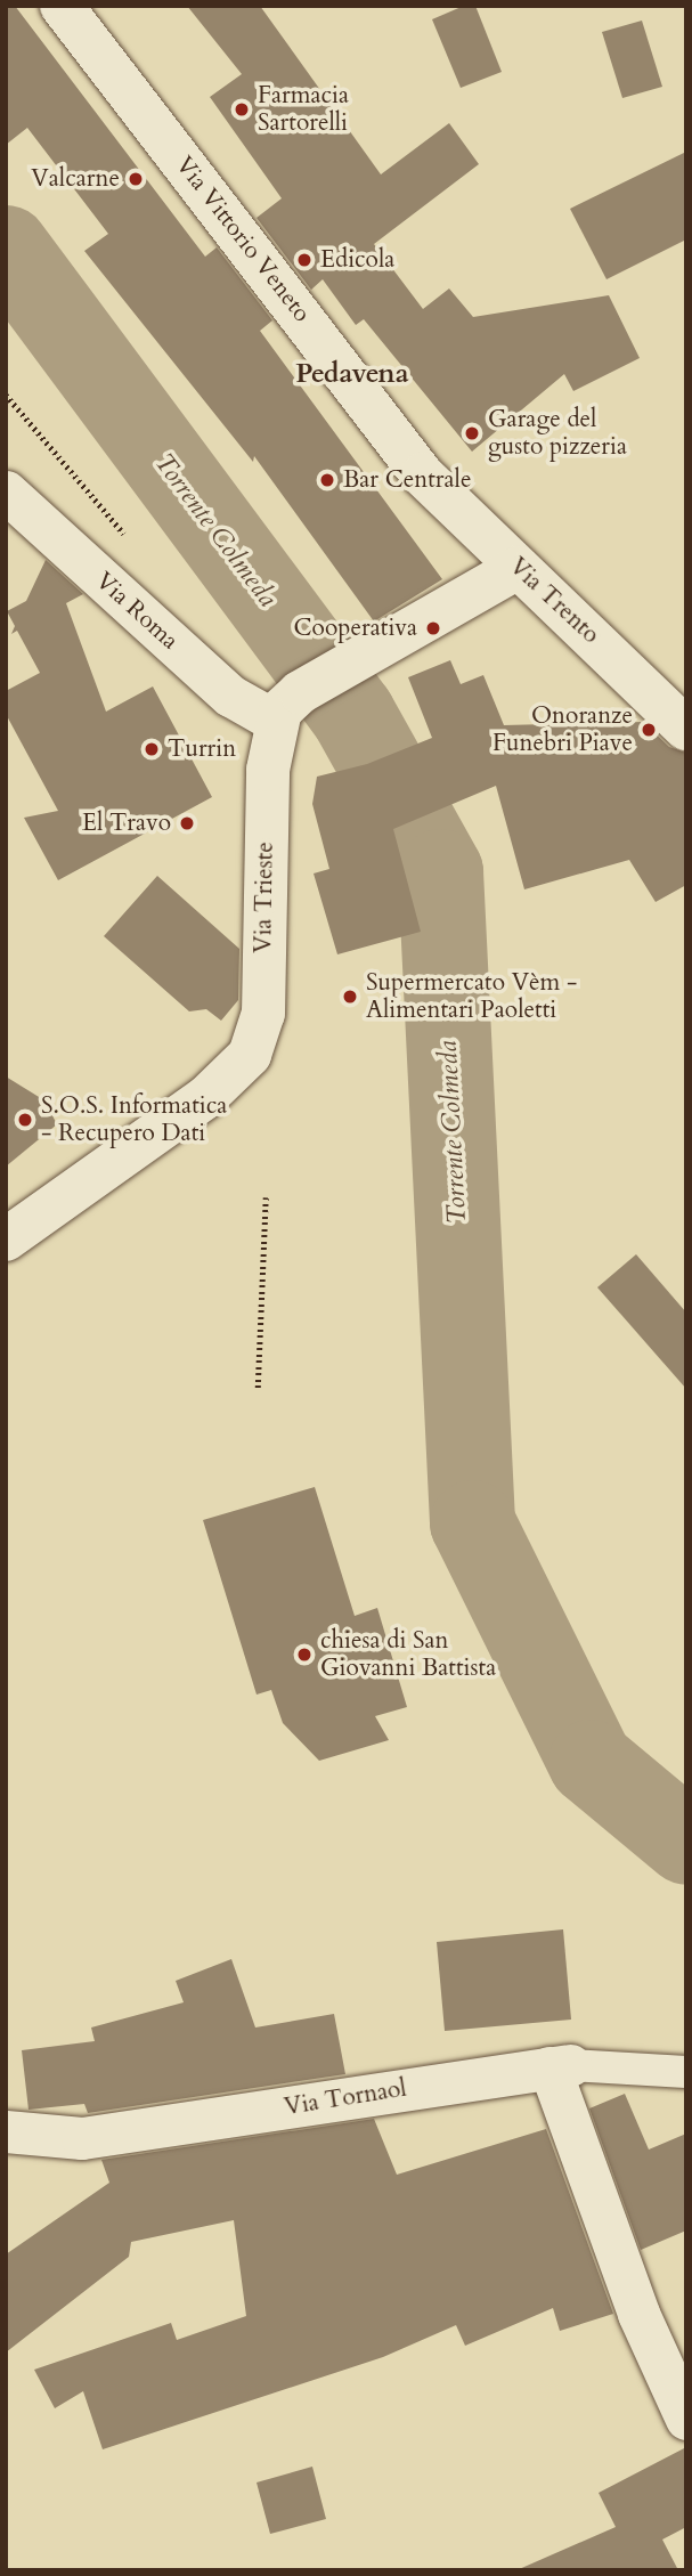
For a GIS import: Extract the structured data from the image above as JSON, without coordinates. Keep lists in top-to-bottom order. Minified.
{"streets":{"main road":["Via Vittorio Veneto","Via Trento","Via Trieste"],"street":["Via Roma","Via Tornaol"]},"crossings":[["Via Vittorio Veneto","Via Trento"],["Via Roma","Via Trieste"]],"districts":["Pedavena"],"water":["Torrente Colmeda"],"places":["Farmacia Sartorelli","Valcarne","Edicola","Garage del gusto pizzeria","Bar Centrale","Cooperativa","Onoranze Funebri Piave","Turrin","El Travo","Supermercato Vèm - Alimentari Paoletti","S.O.S. Informatica - Recupero Dati","chiesa di San Giovanni Battista"]}
